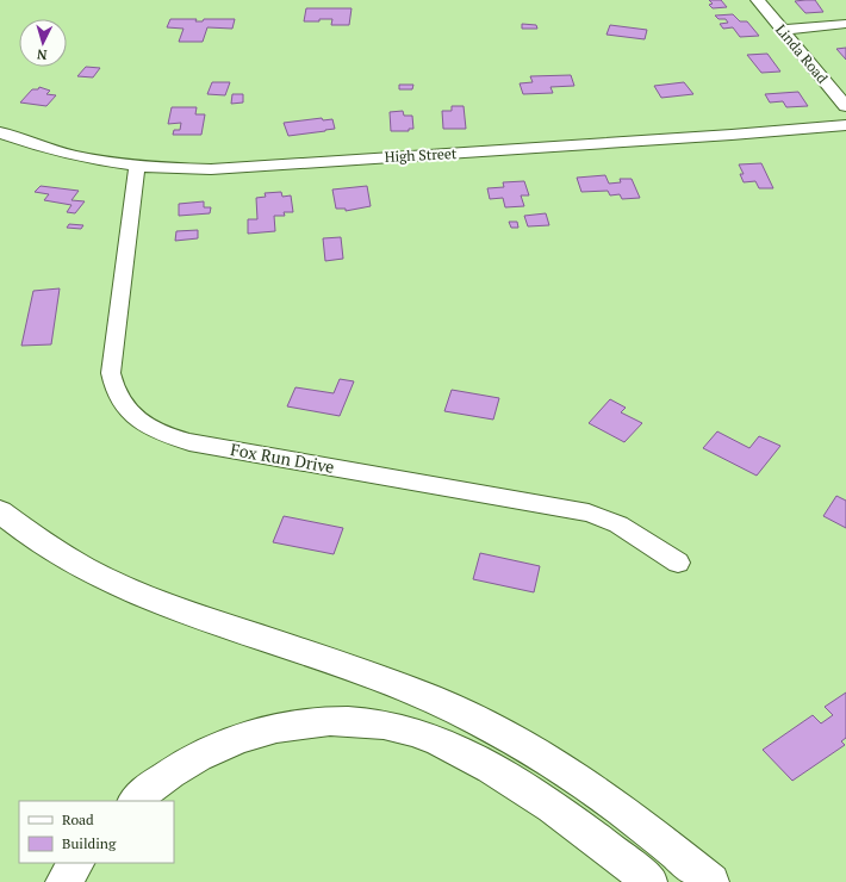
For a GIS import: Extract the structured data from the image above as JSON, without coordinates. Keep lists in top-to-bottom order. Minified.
{"streets":{"street":["Linda Road","High Street","Fox Run Drive"]},"crossings":[["High Street","Fox Run Drive"]],"legend":["Road","Building"],"north":"bottom"}
